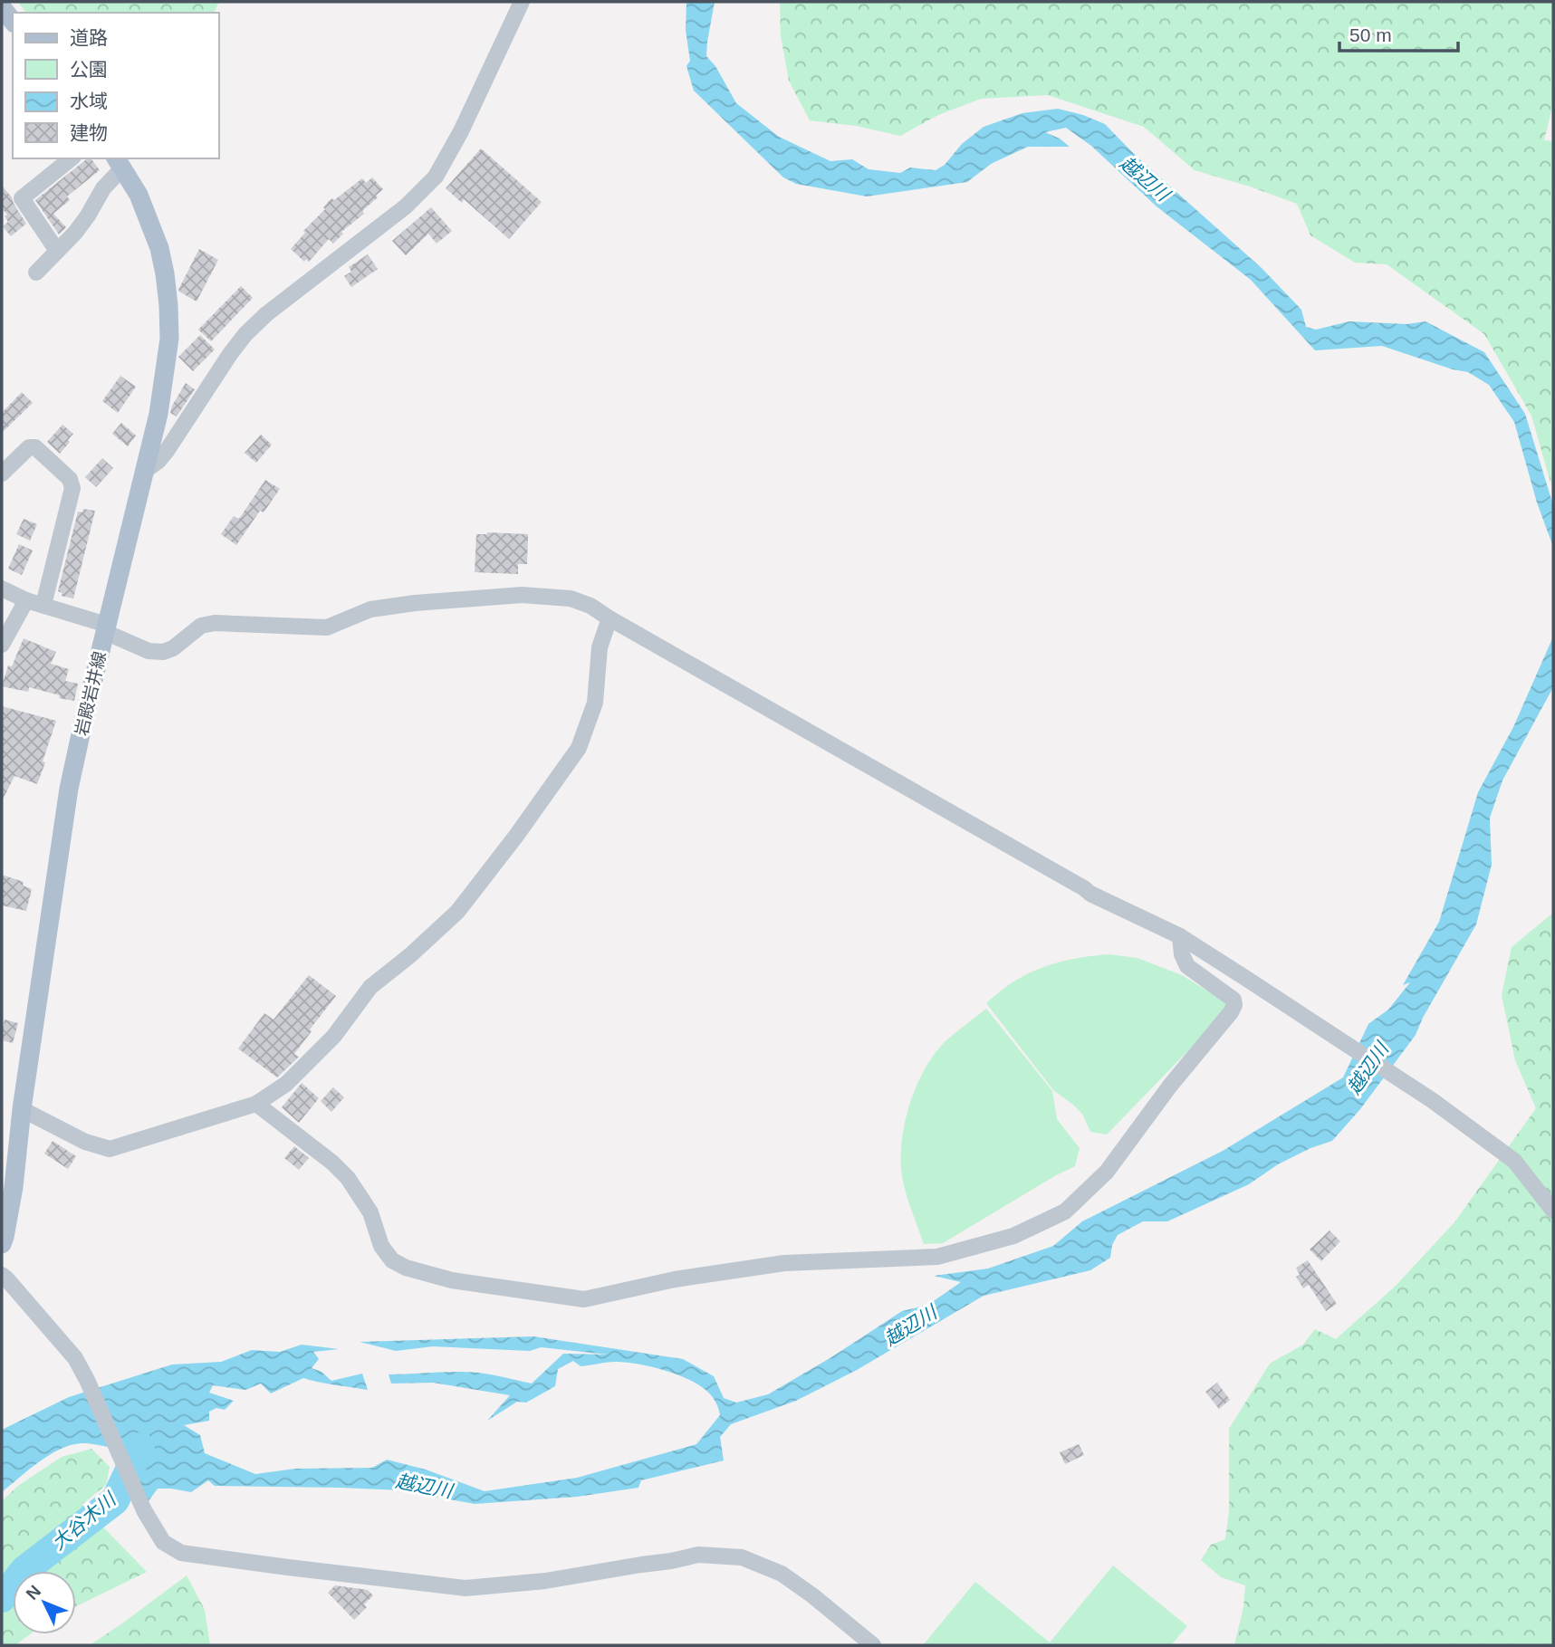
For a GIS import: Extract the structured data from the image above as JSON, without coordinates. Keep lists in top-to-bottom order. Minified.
{"streets":{"main road":["岩殿岩井線"]},"water":["越辺川","大谷木川"],"legend":["道路","公園","水域","建物"],"scale_bar":"50 m","north":"top left"}
